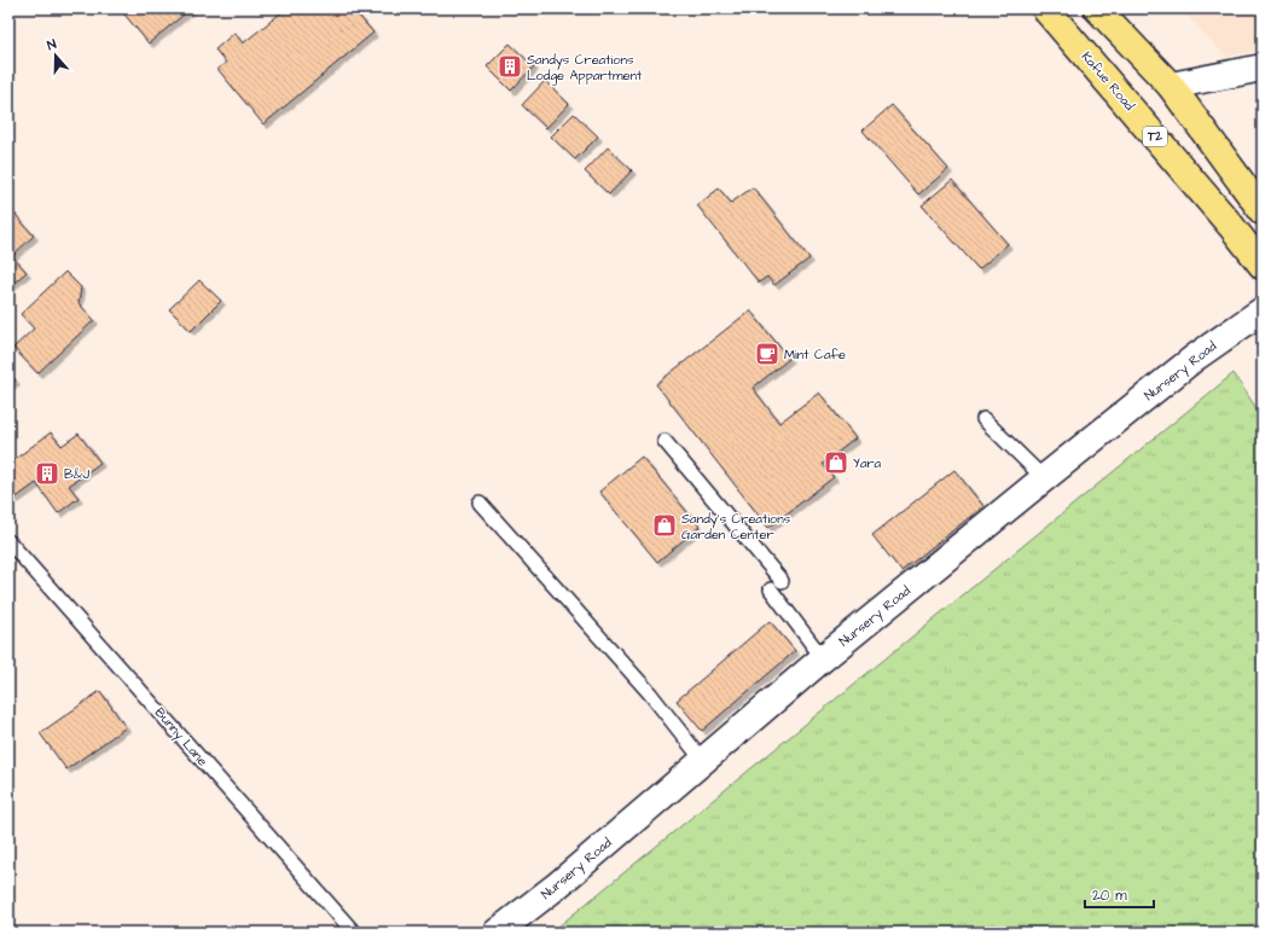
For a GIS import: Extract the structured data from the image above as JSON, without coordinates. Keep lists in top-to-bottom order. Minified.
{"streets":{"highway":["Kafue Road","T2"],"street":["Nursery Road"],"lane":["Bunny Lane"]},"places":{"building":["Sandys Creations Lodge Appartment","B&J"],"cafe":["Mint Cafe"],"shop":["Yara","Sandy's Creations Garden Center"]},"scale_bar":"20 m","north":"top"}
